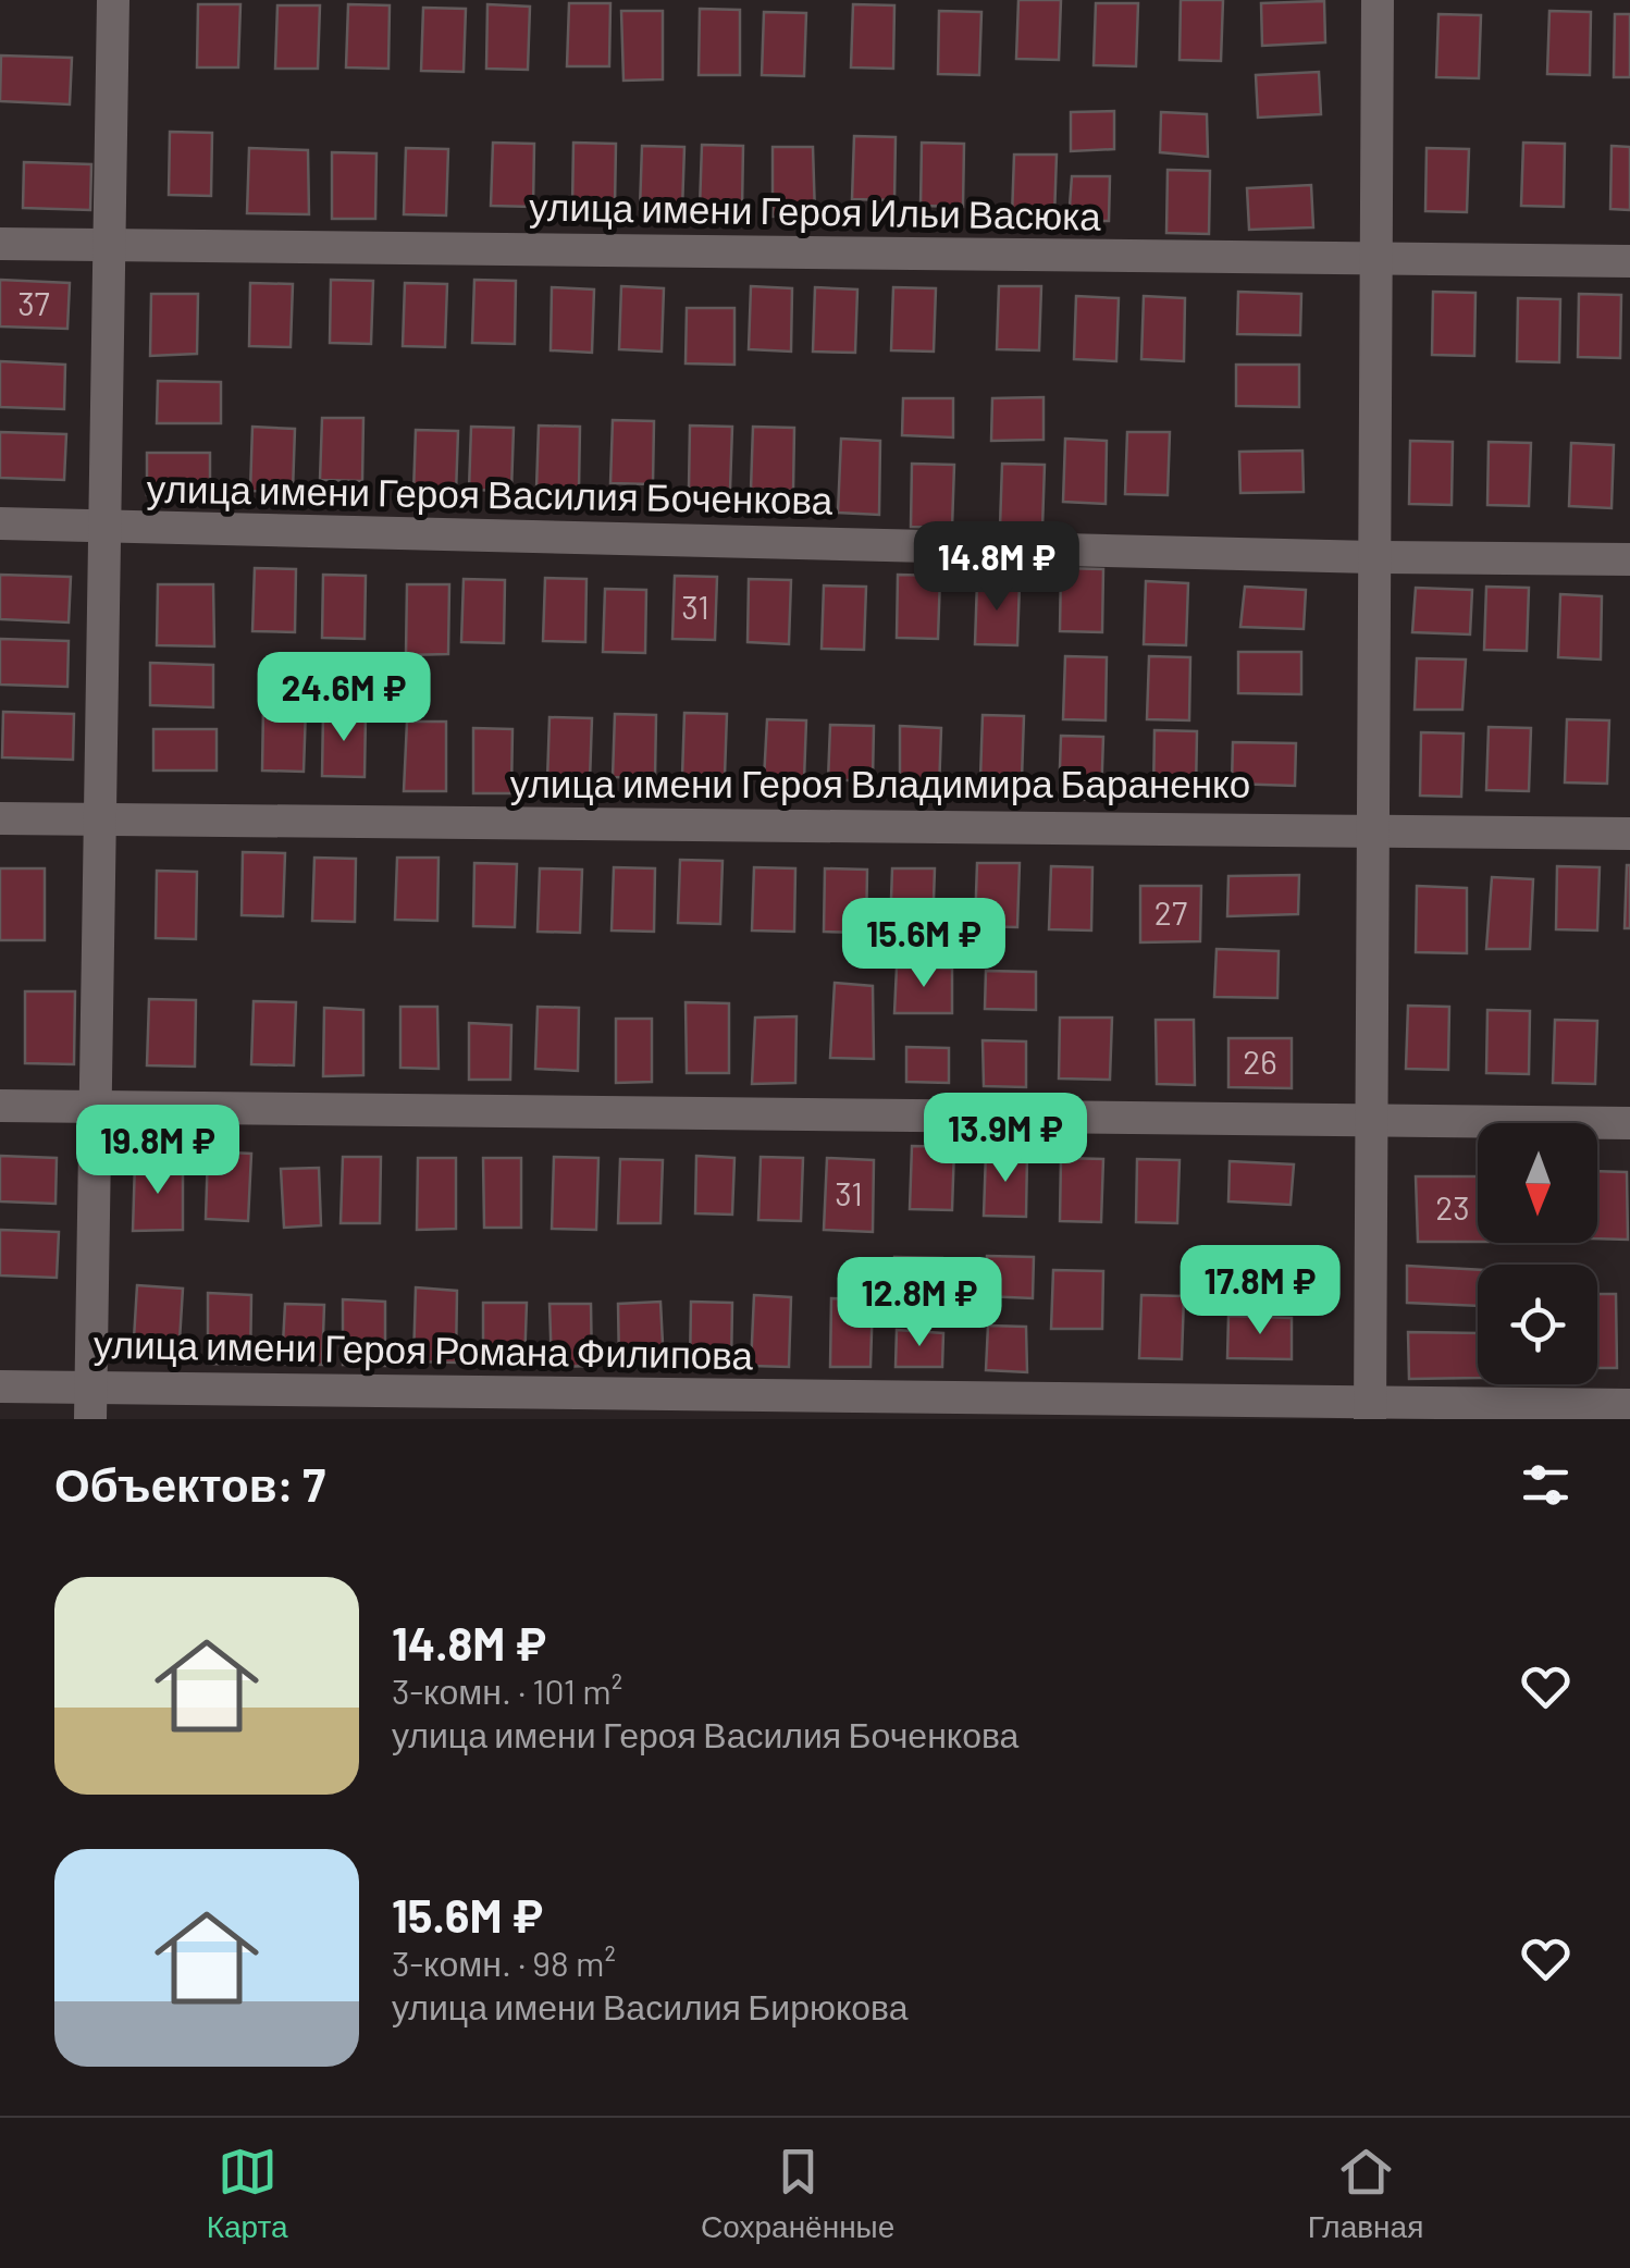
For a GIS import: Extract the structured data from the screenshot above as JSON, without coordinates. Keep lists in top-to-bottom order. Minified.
{"streets":{"street":["улица имени Героя Ильи Васюка","улица имени Героя Василия Боченкова","улица имени Героя Владимира Бараненко","улица имени Героя Романа Филипова"]},"house_numbers":["37","31","27","26","31","23"],"north":"bottom","page":{"price":["14.8M ₽","24.6M ₽","15.6M ₽","13.9M ₽","19.8M ₽","17.8M ₽","12.8M ₽"],"heading":"Объектов: 7","list":[{"name":"14.8M ₽","note":"3-комн. · 101 m² · улица имени Героя Василия Боченкова"},{"name":"15.6M ₽","note":"3-комн. · 98 m² · улица имени Василия Бирюкова"}],"tabs":["Карта","Сохранённые","Главная"]}}
